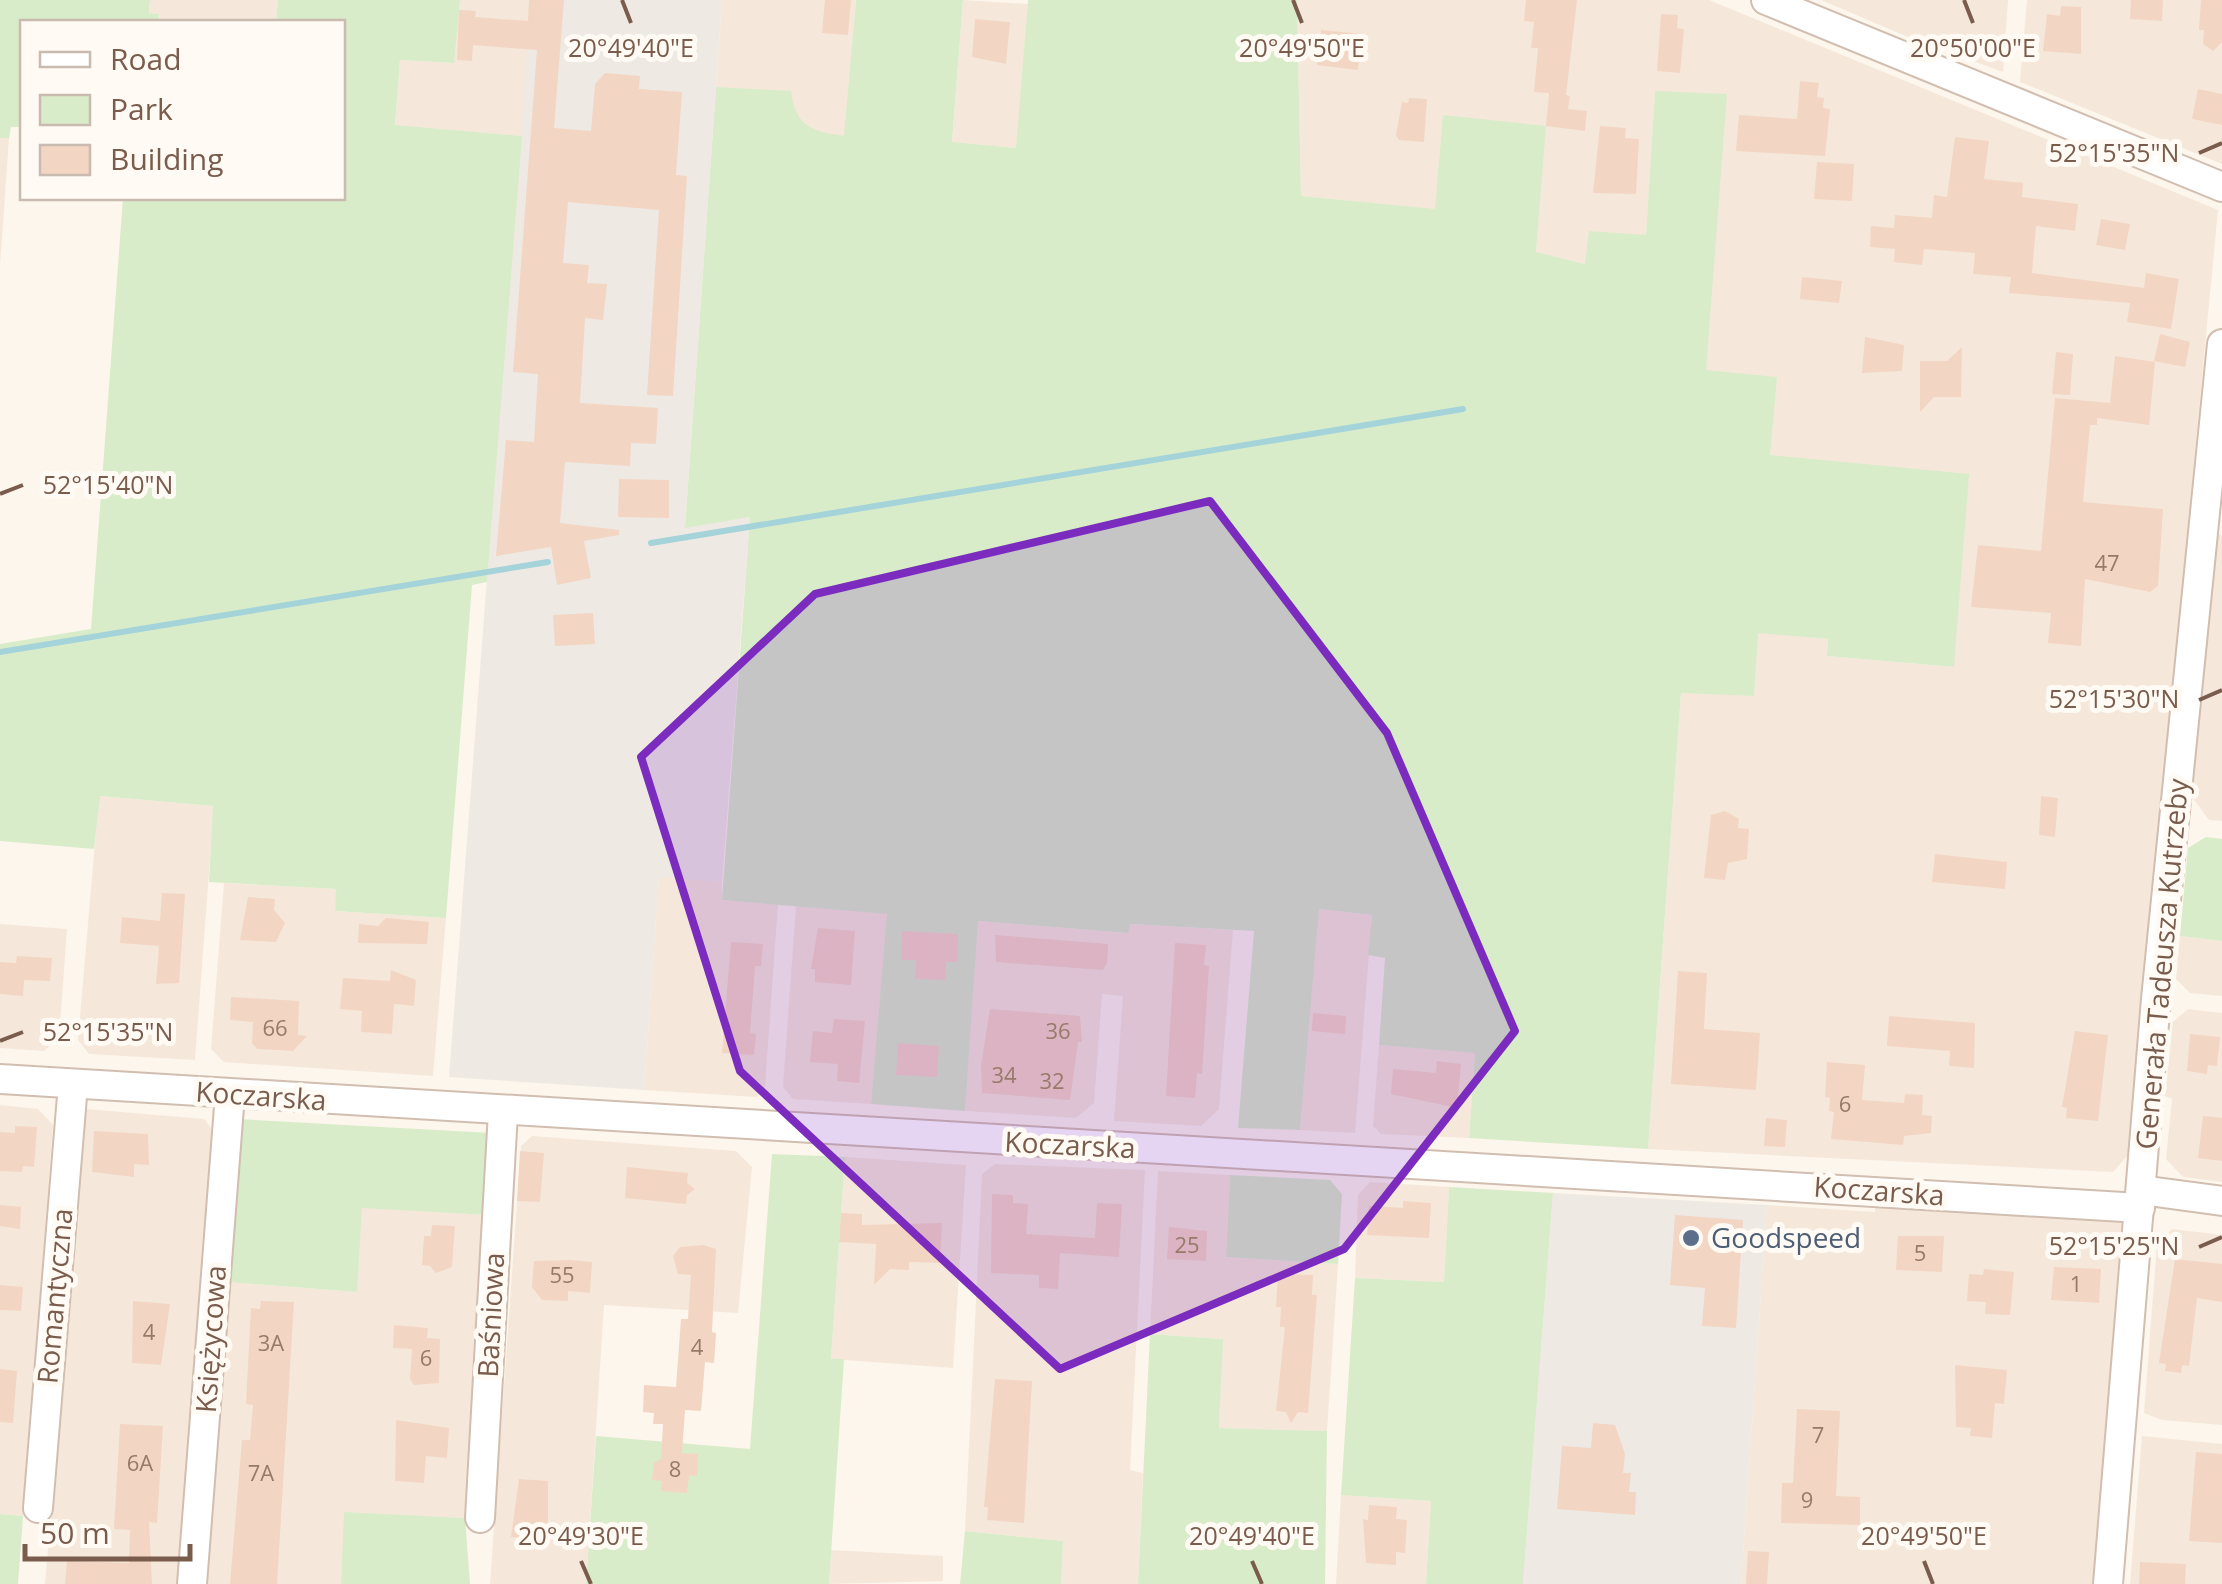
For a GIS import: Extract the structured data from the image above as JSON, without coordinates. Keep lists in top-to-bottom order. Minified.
{"streets":{"street":["Generała Tadeusza Kutrzeby","Koczarska","Romantyczna","Baśniowa","Księżycowa"]},"crossings":[["Generała Tadeusza Kutrzeby","Koczarska"],["Koczarska","Romantyczna"],["Koczarska","Baśniowa"],["Koczarska","Księżycowa"]],"places":["Goodspeed"],"house_numbers":["47","66","36","34","32","6","25","5","55","1","4","3A","4","6","7","6A","8","7A","9"],"legend":["Road","Park","Building"],"scale_bar":"50 m","coordinates":["20°49'40\"E","20°49'50\"E","20°50'00\"E","52°15'35\"N","52°15'40\"N","52°15'30\"N","52°15'25\"N","20°49'30\"E"]}
